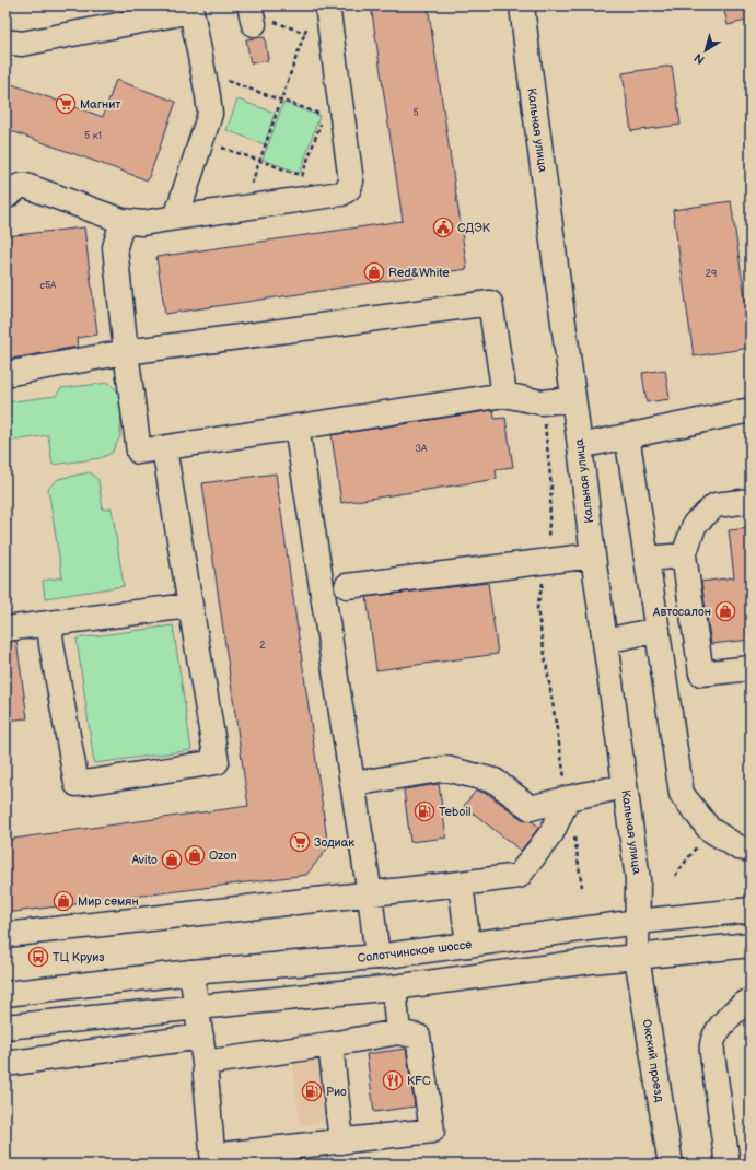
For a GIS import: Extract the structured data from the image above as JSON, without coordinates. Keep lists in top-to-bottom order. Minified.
{"streets":{"main road":["Кальная улица","Солотчинское шоссе","Окский проезд"]},"crossings":[["Кальная улица","Солотчинское шоссе"],["Кальная улица","Окский проезд"]],"places":{"supermarket":["Магнит","Зодиак"],"public building":["СДЭК"],"shop":["Red&White","Автосалон","Ozon","Avito","Мир семян"],"fuel station":["Teboil","Рио"],"bus stop":["ТЦ Круиз"],"restaurant":["KFC"]},"house_numbers":["5","5 к1","29","с5А","3А","2"],"north":"bottom left"}
